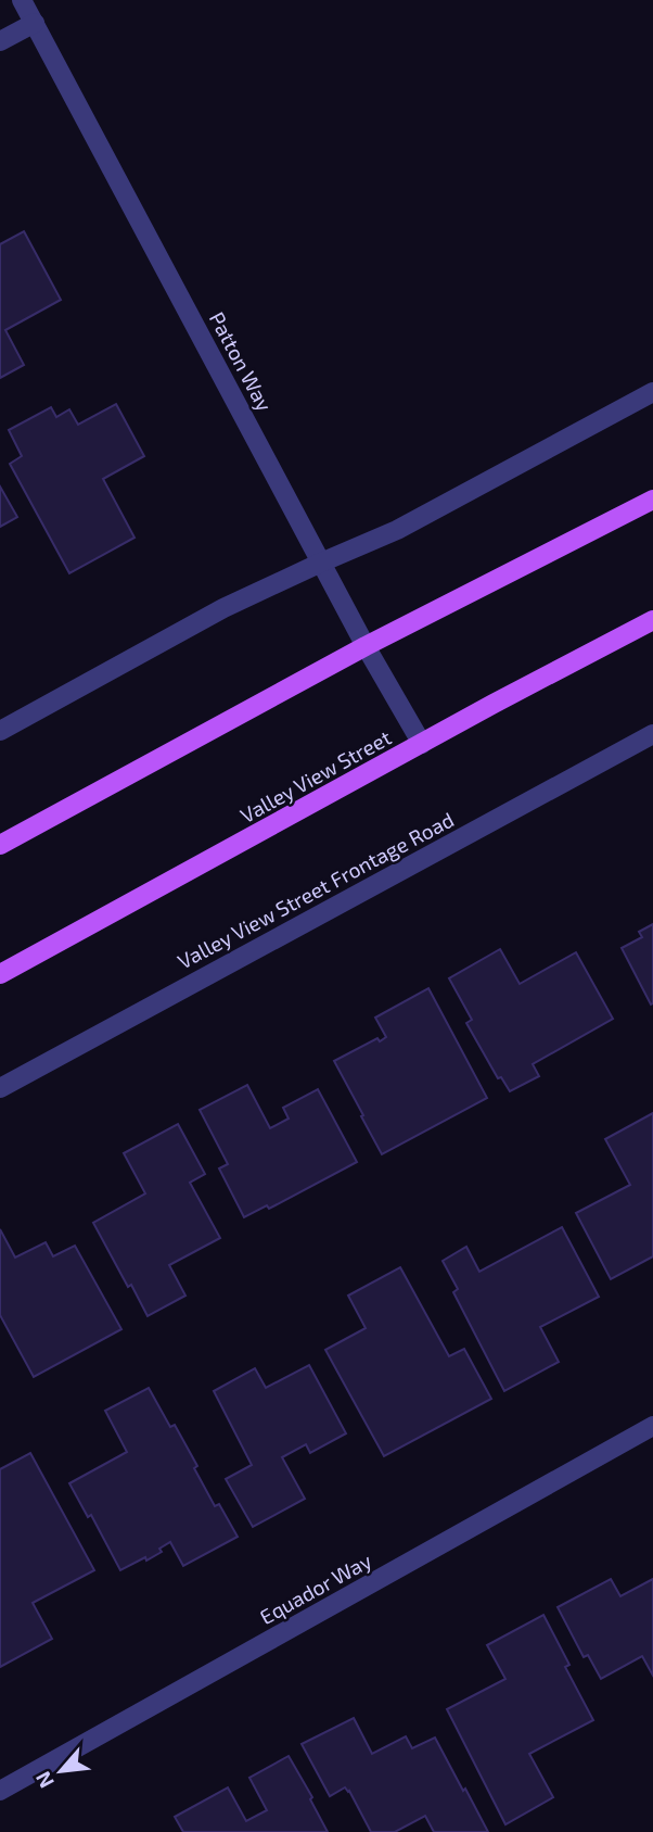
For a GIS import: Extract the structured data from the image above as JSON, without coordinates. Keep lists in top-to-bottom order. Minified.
{"streets":{"main road":["Valley View Street"],"street":["Patton Way","Valley View Street Frontage Road","Equador Way"]},"crossings":[["Patton Way","Valley View Street"]],"north":"bottom left"}
